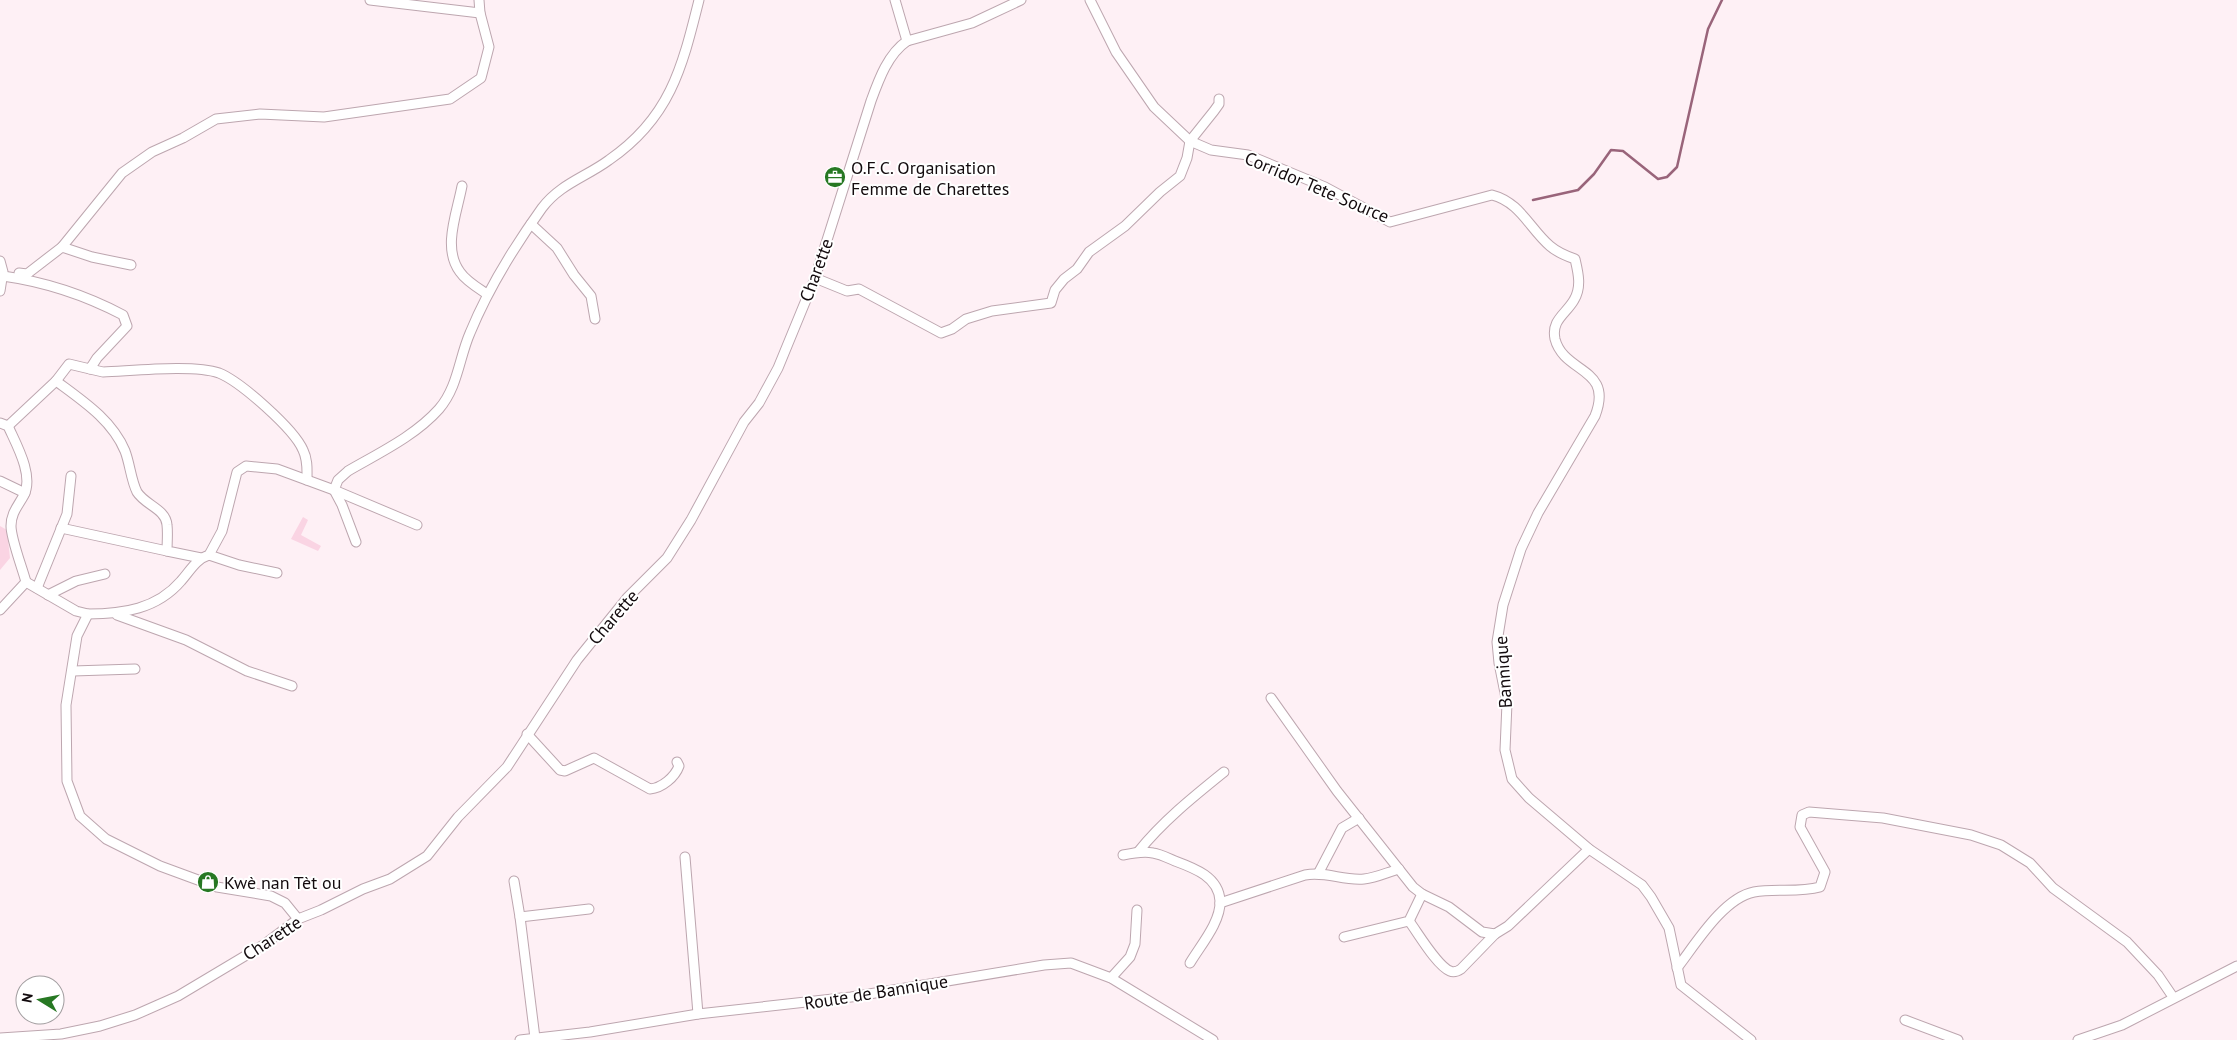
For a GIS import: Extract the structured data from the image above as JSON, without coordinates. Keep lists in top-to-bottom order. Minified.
{"streets":{"street":["Corridor Tete Source","Charette","Bannique","Route de Bannique"]},"crossings":[["Corridor Tete Source","Bannique"]],"places":{"office":["O.F.C. Organisation Femme de Charettes"],"shop":["Kwè nan Tèt ou"]},"north":"left"}
